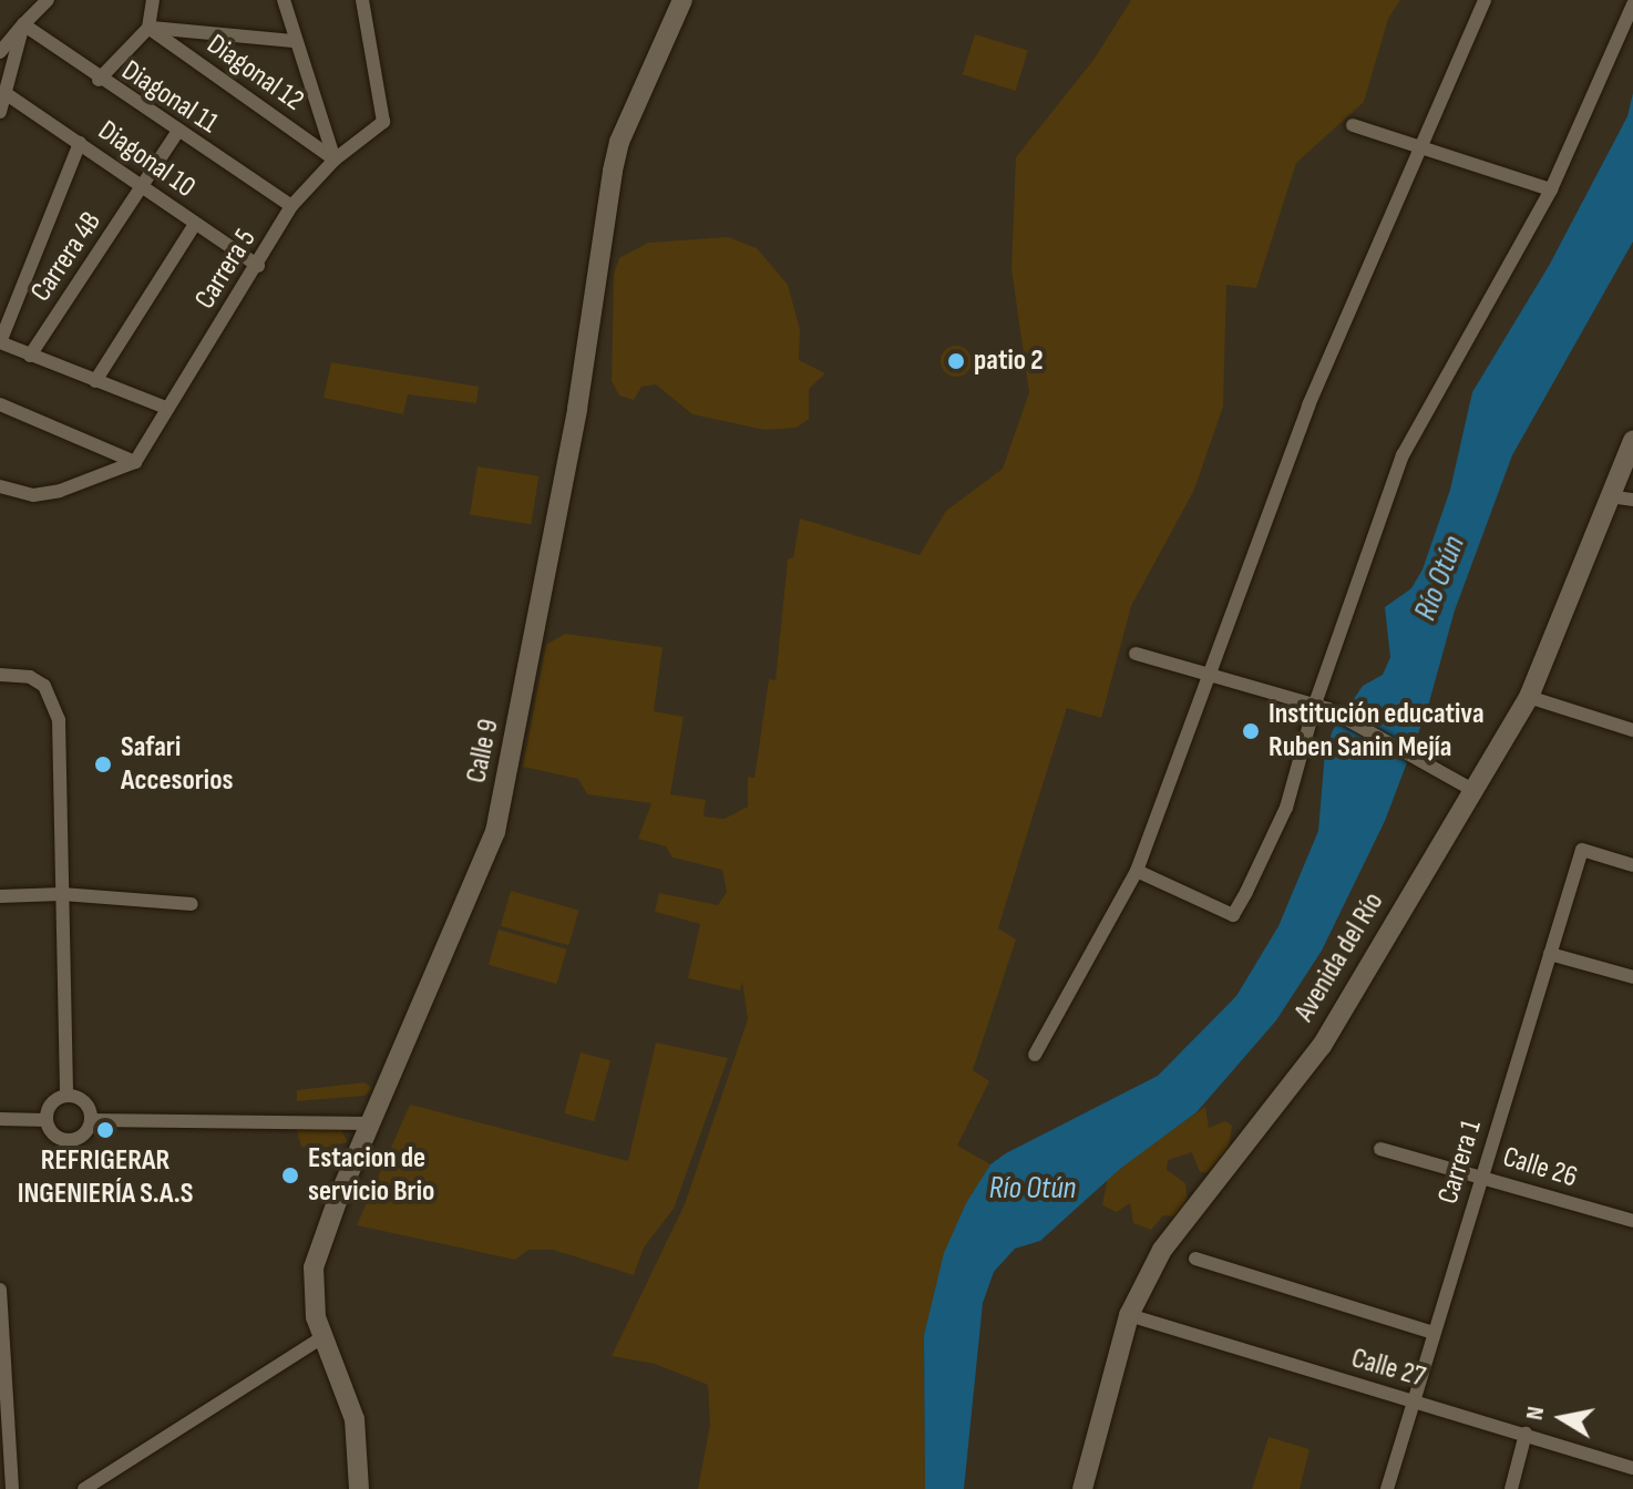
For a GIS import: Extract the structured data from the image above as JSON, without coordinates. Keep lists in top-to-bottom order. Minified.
{"streets":{"main road":["Calle 9","Avenida del Río"],"street":["Diagonal 12","Diagonal 11","Diagonal 10","Carrera 4B","Carrera 5","Carrera 1","Calle 26","Calle 27"]},"crossings":[["Diagonal 12","Carrera 5"],["Diagonal 11","Carrera 4B"],["Diagonal 11","Carrera 5"],["Diagonal 10","Carrera 4B"],["Diagonal 10","Carrera 5"],["Avenida del Río","Calle 27"],["Carrera 1","Calle 26"],["Carrera 1","Calle 27"]],"water":["Río Otún"],"places":["patio 2","Institución educativa Ruben Sanin Mejía","Safari Accesorios","REFRIGERAR INGENIERÍA S.A.S","Estacion de servicio Brio"],"north":"left"}
